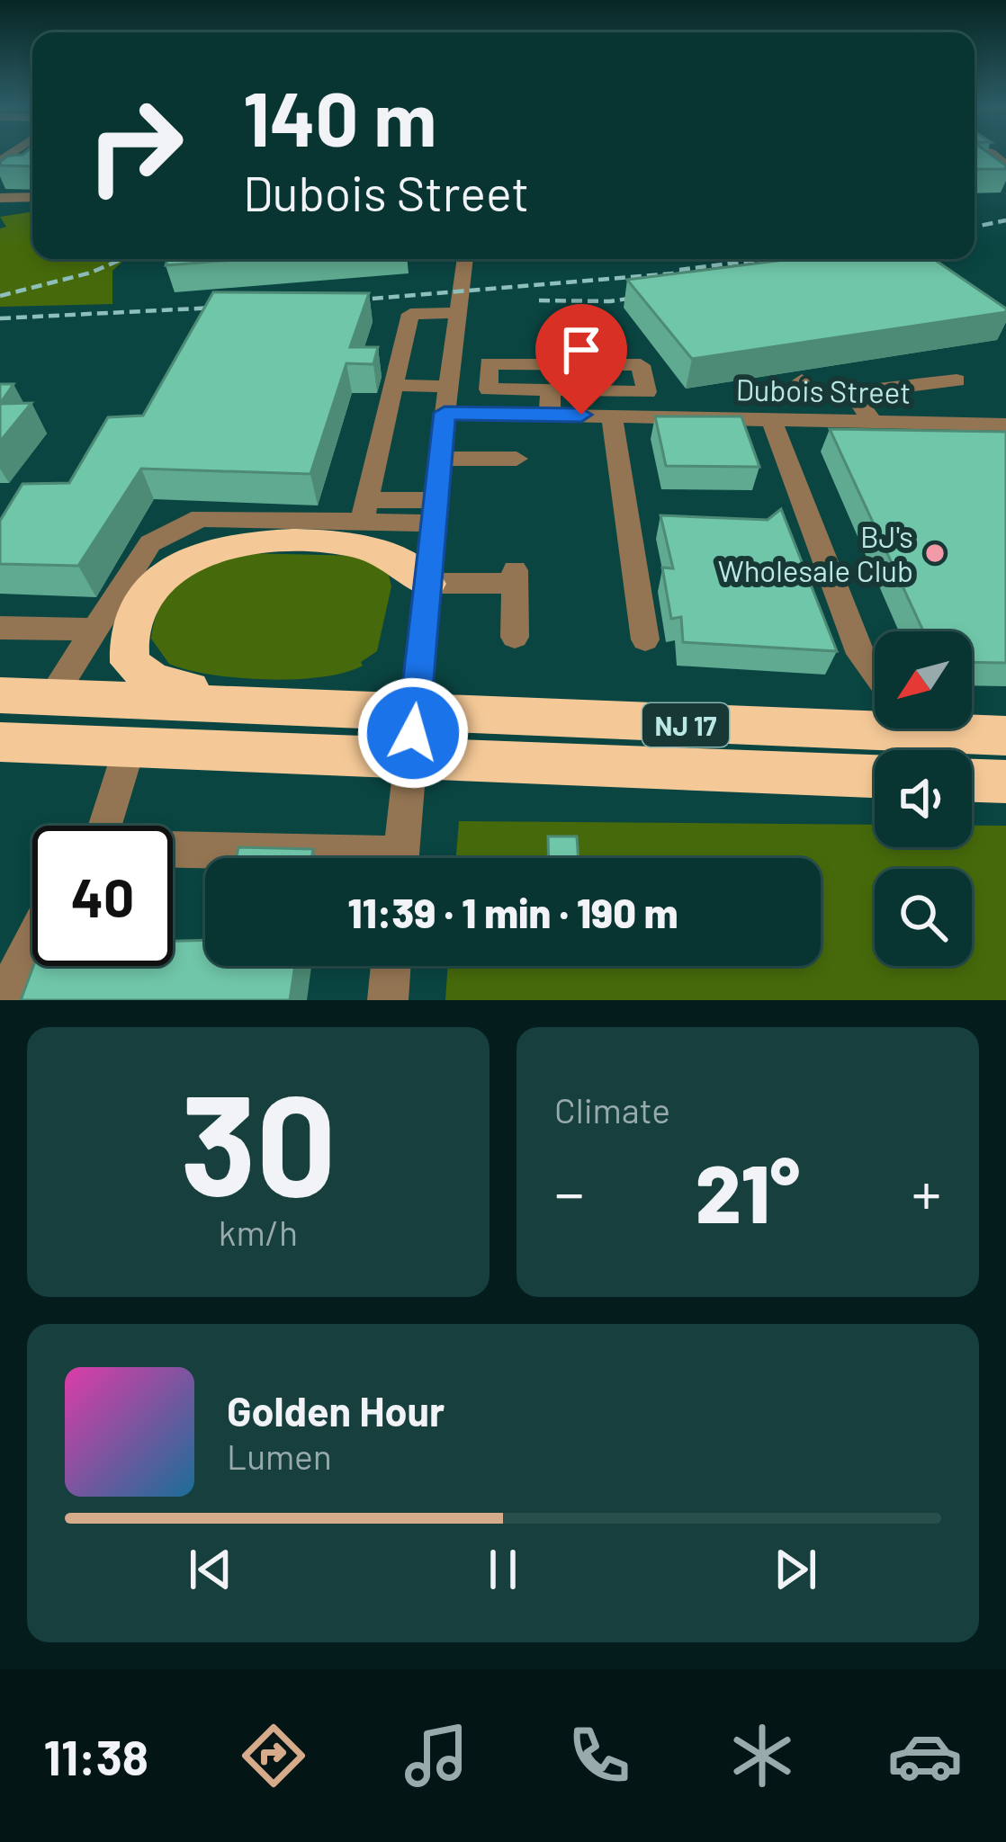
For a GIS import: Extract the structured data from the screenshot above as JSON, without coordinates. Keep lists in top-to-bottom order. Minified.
{"streets":{"highway":["NJ 17"],"street":["Dubois Street"]},"places":["BJ's Wholesale Club"],"north":"bottom left","page":{"turn":["140 m","Dubois Street"],"limit":"40","trip":"11:39 · 1 min · 190 m","tile":[["30","km/h"],"Climate"],"heat":["−","21°","+"],"song":["Golden Hour","Lumen"],"tabs":"11:38"}}
